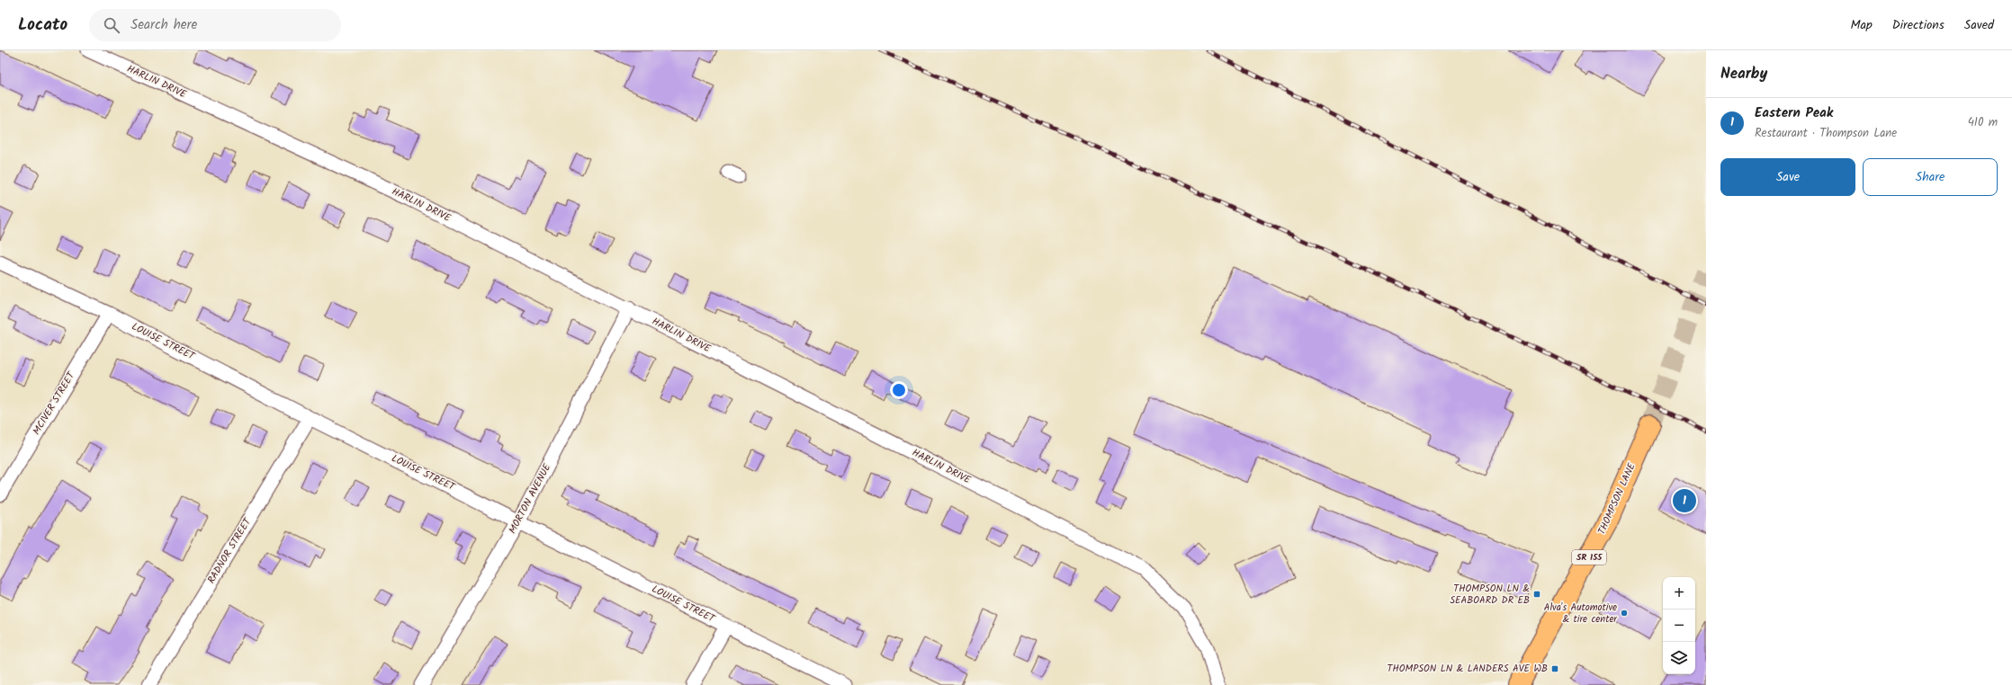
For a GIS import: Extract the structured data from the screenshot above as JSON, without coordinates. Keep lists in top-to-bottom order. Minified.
{"streets":{"main road":["THOMPSON LANE","SR 155"],"street":["HARLIN DRIVE","LOUISE STREET","MCIVER STREET","MORTON AVENUE","RADNOR STREET"]},"crossings":[["HARLIN DRIVE","MORTON AVENUE"],["LOUISE STREET","MCIVER STREET"],["LOUISE STREET","MORTON AVENUE"],["LOUISE STREET","RADNOR STREET"]],"places":{"transit":["THOMPSON LN & SEABOARD DR EB","THOMPSON LN & LANDERS AVE WB"],"other":["Alva's Automotive & tire center"]},"page":{"header":"Locato","search":"Search here","nav":["Map","Directions","Saved"],"heading":"Nearby","list":[{"mark":"1","name":"Eastern Peak","note":"Restaurant · Thompson Lane","value":"410 m"}],"buttons":["Save","Share"],"pins":"1","map_buttons":["+","−"]}}
